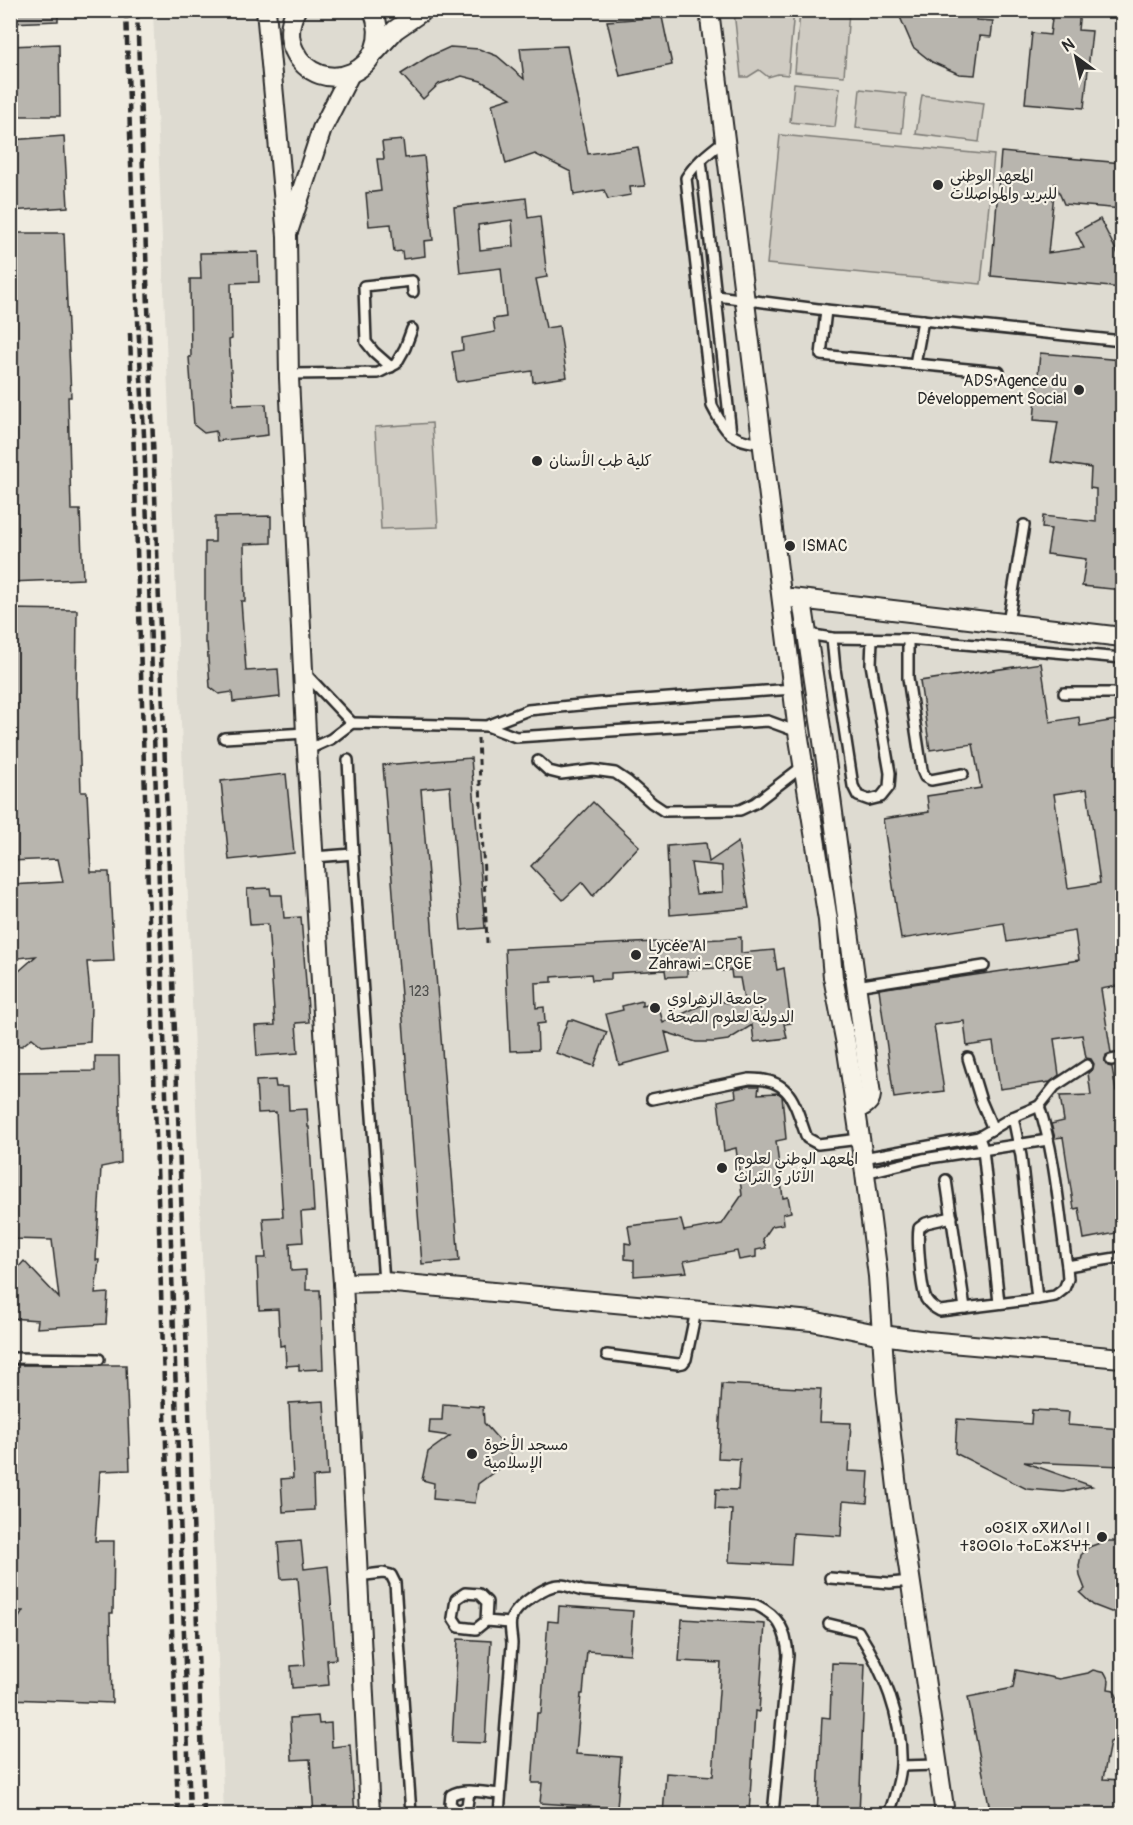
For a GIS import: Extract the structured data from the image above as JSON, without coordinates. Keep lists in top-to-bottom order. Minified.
{"places":["المعهد الوطني للبريد والمواصلات","ADS Agence du Développement Social","كلية طب الأسنان","ISMAC","Lycée Al Zahrawi - CPGE","جامعة الزهراوي الدولية لعلوم الصحة","المعهد الوطني لعلوم الآثار و التراث","مسجد الأخوة الإسلامية","ⴰⵙⵉⵏⴳ ⴰⴳⵍⴷⴰⵏ ⵏ ⵜⵓⵙⵙⵏⴰ ⵜⴰⵎⴰⵣⵉⵖⵜ"],"house_numbers":["123"],"north":"top left"}
